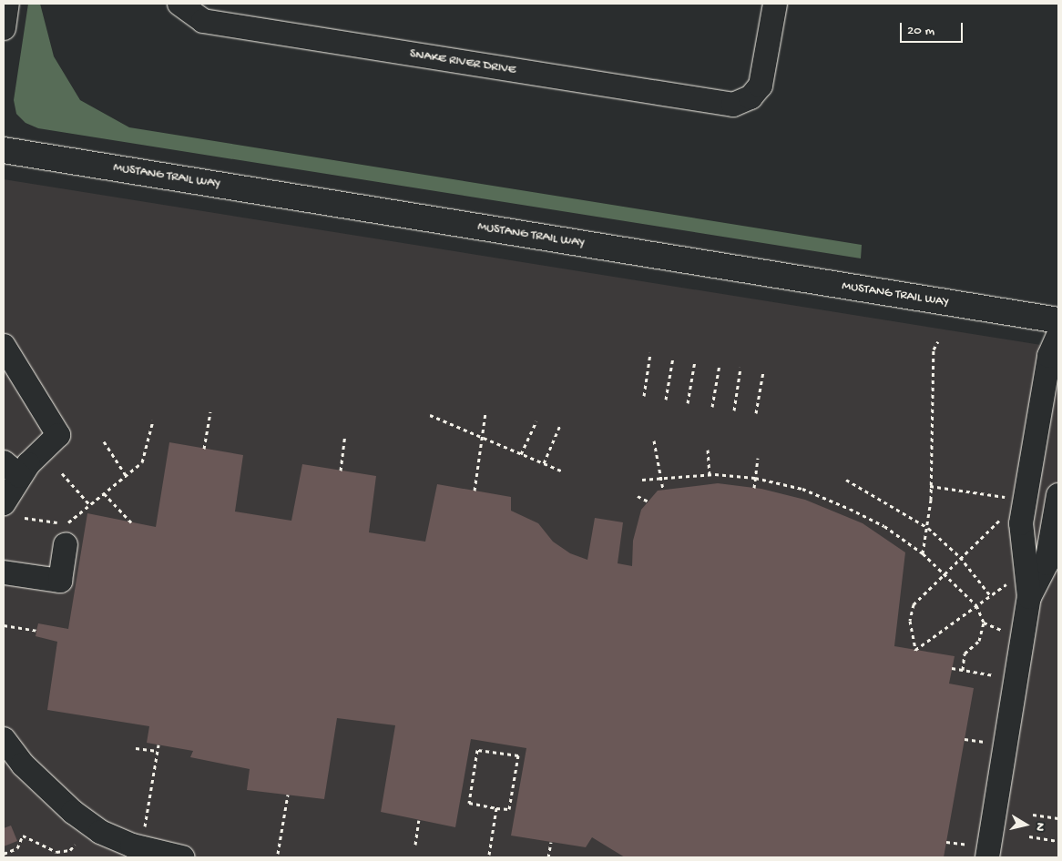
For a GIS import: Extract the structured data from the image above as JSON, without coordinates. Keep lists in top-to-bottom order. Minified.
{"streets":{"main road":["MUSTANG TRAIL WAY"],"street":["SNAKE RIVER DRIVE"]},"scale_bar":"20 m","north":"right"}
